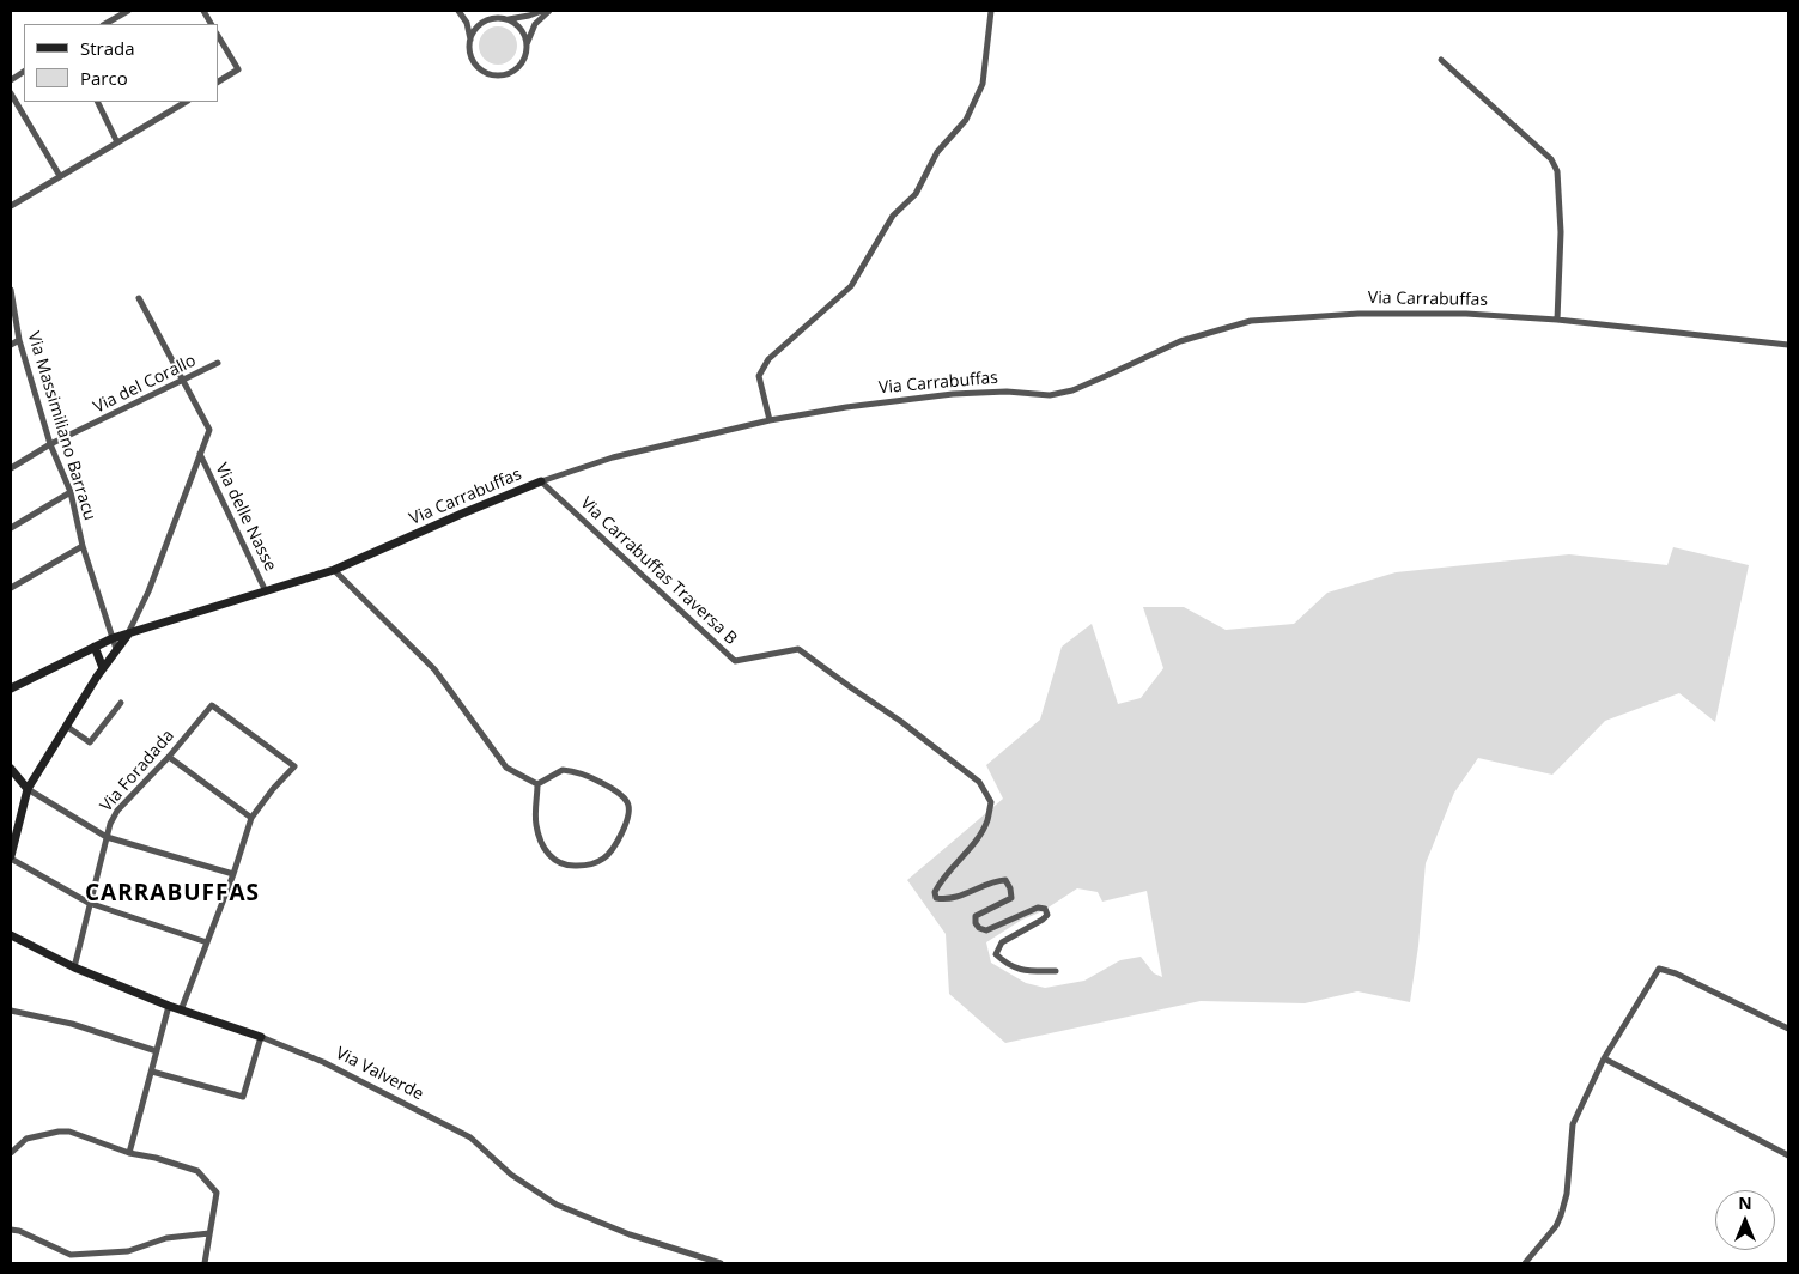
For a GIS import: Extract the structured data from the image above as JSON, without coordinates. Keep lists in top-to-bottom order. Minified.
{"streets":{"street":["Via Carrabuffas","Via del Corallo","Via Massimiliano Barracu","Via delle Nasse","Via Carrabuffas Traversa B","Via Foradada","Via Valverde"]},"crossings":[["Via Carrabuffas","Via Massimiliano Barracu"],["Via Carrabuffas","Via delle Nasse"],["Via Carrabuffas","Via Carrabuffas Traversa B"],["Via del Corallo","Via Massimiliano Barracu"],["Via Foradada","Via Valverde"]],"districts":["CARRABUFFAS"],"legend":["Strada","Parco"],"north":"top"}
